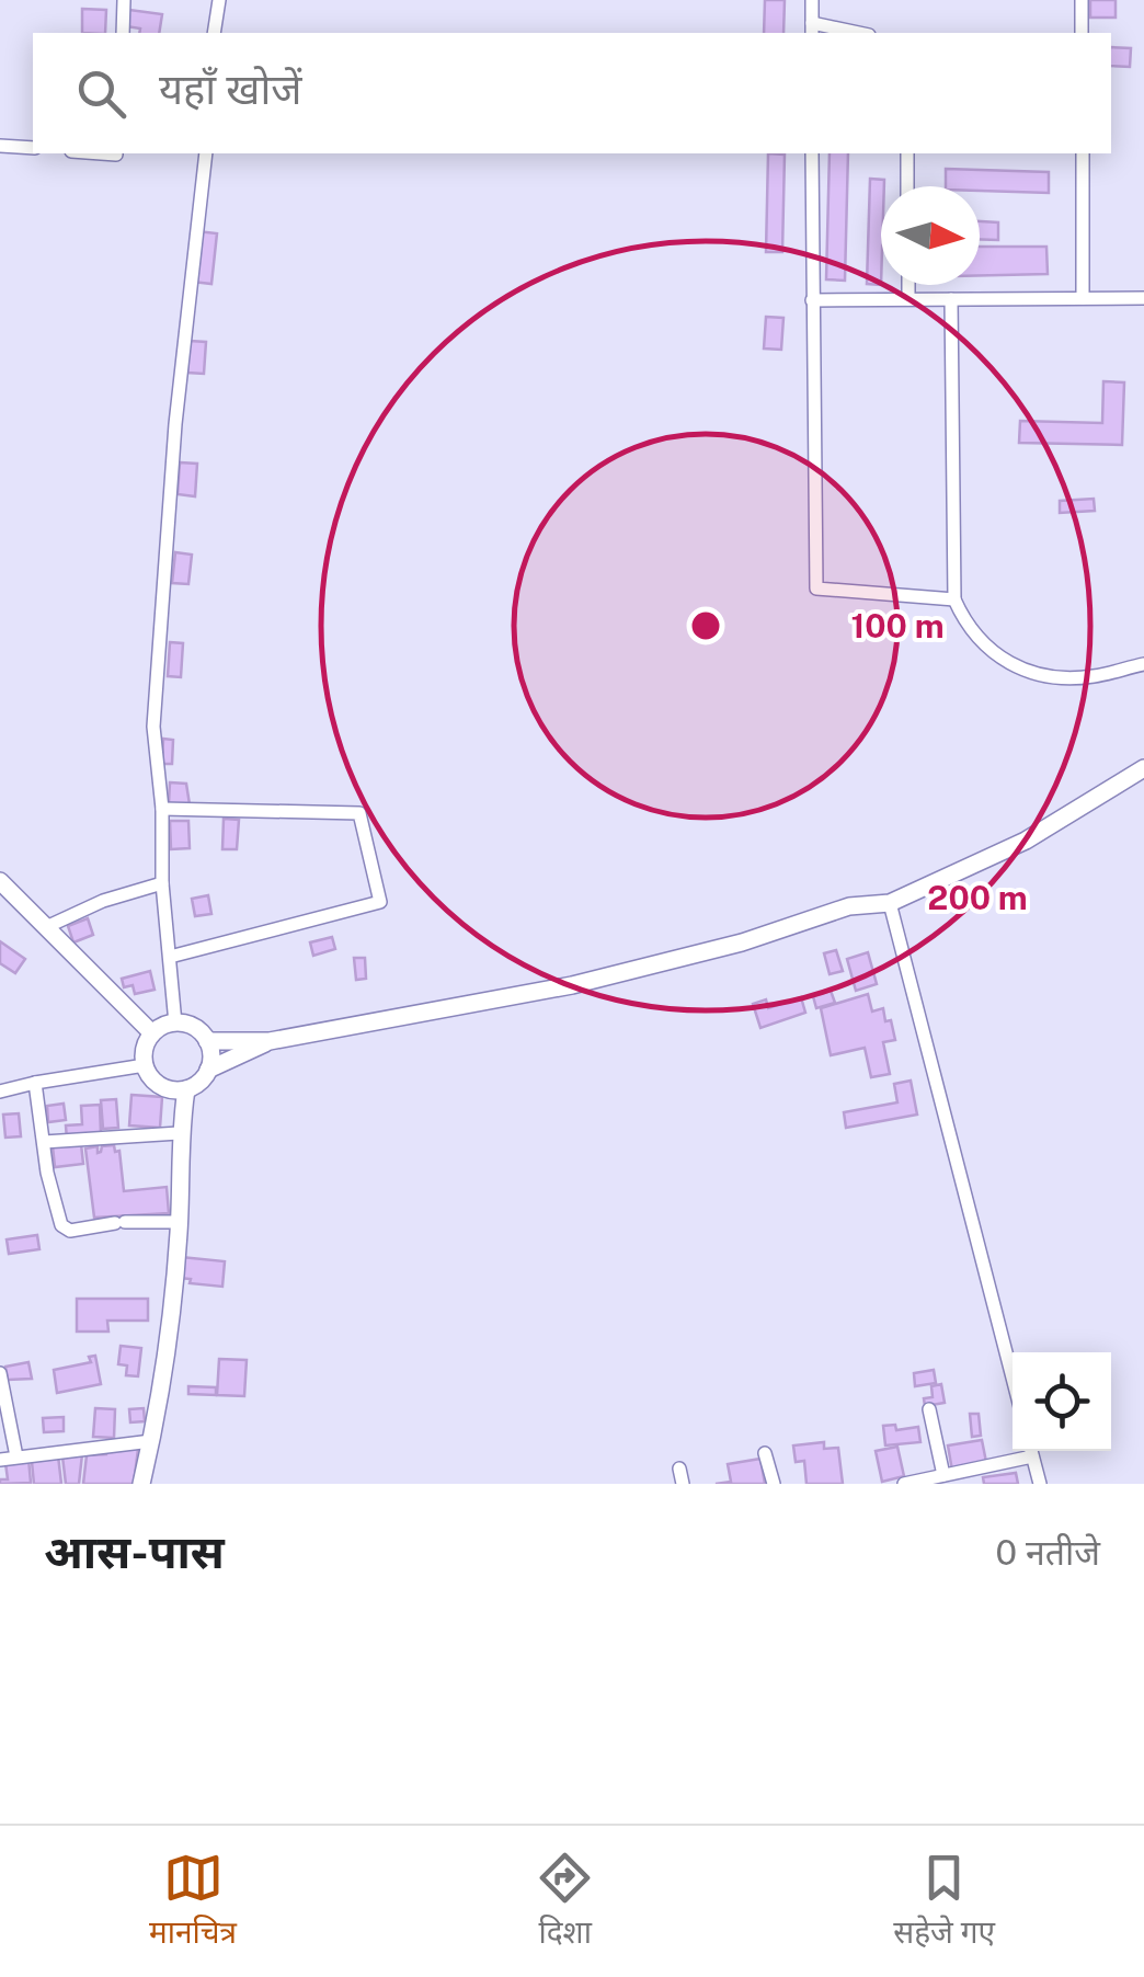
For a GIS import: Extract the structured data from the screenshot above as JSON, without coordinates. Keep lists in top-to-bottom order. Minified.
{"north":"right","page":{"search":"यहाँ खोजें","heading":["आस-पास","0 नतीजे"],"nav":["मानचित्र","दिशा","सहेजे गए"]},"rings":["100 m","200 m"]}
